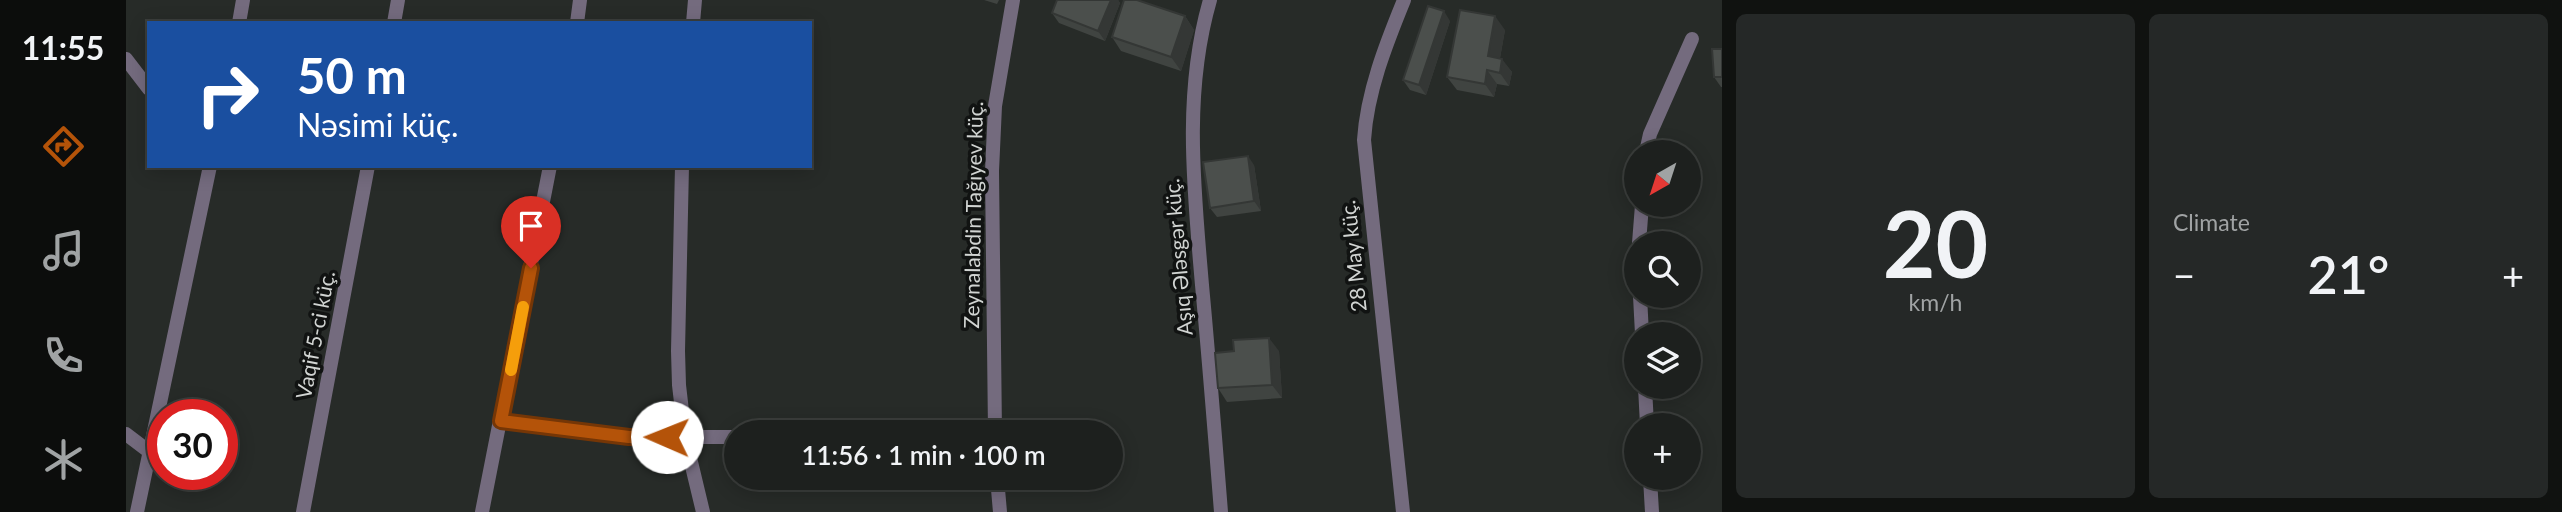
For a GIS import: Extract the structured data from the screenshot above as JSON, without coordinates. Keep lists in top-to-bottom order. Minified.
{"streets":{"street":["Zeynalabdin Tağıyev küç.","28 May küç.","Aşıq Ələsgər küç.","Vaqif 5-ci küç."]},"north":"bottom left","page":{"tabs":"11:55","tile":[["20","km/h"],"Climate"],"turn":["50 m","Nəsimi küç."],"map_buttons":"+","heat":["−","21°","+"],"limit":"30","trip":"11:56 · 1 min · 100 m"}}
